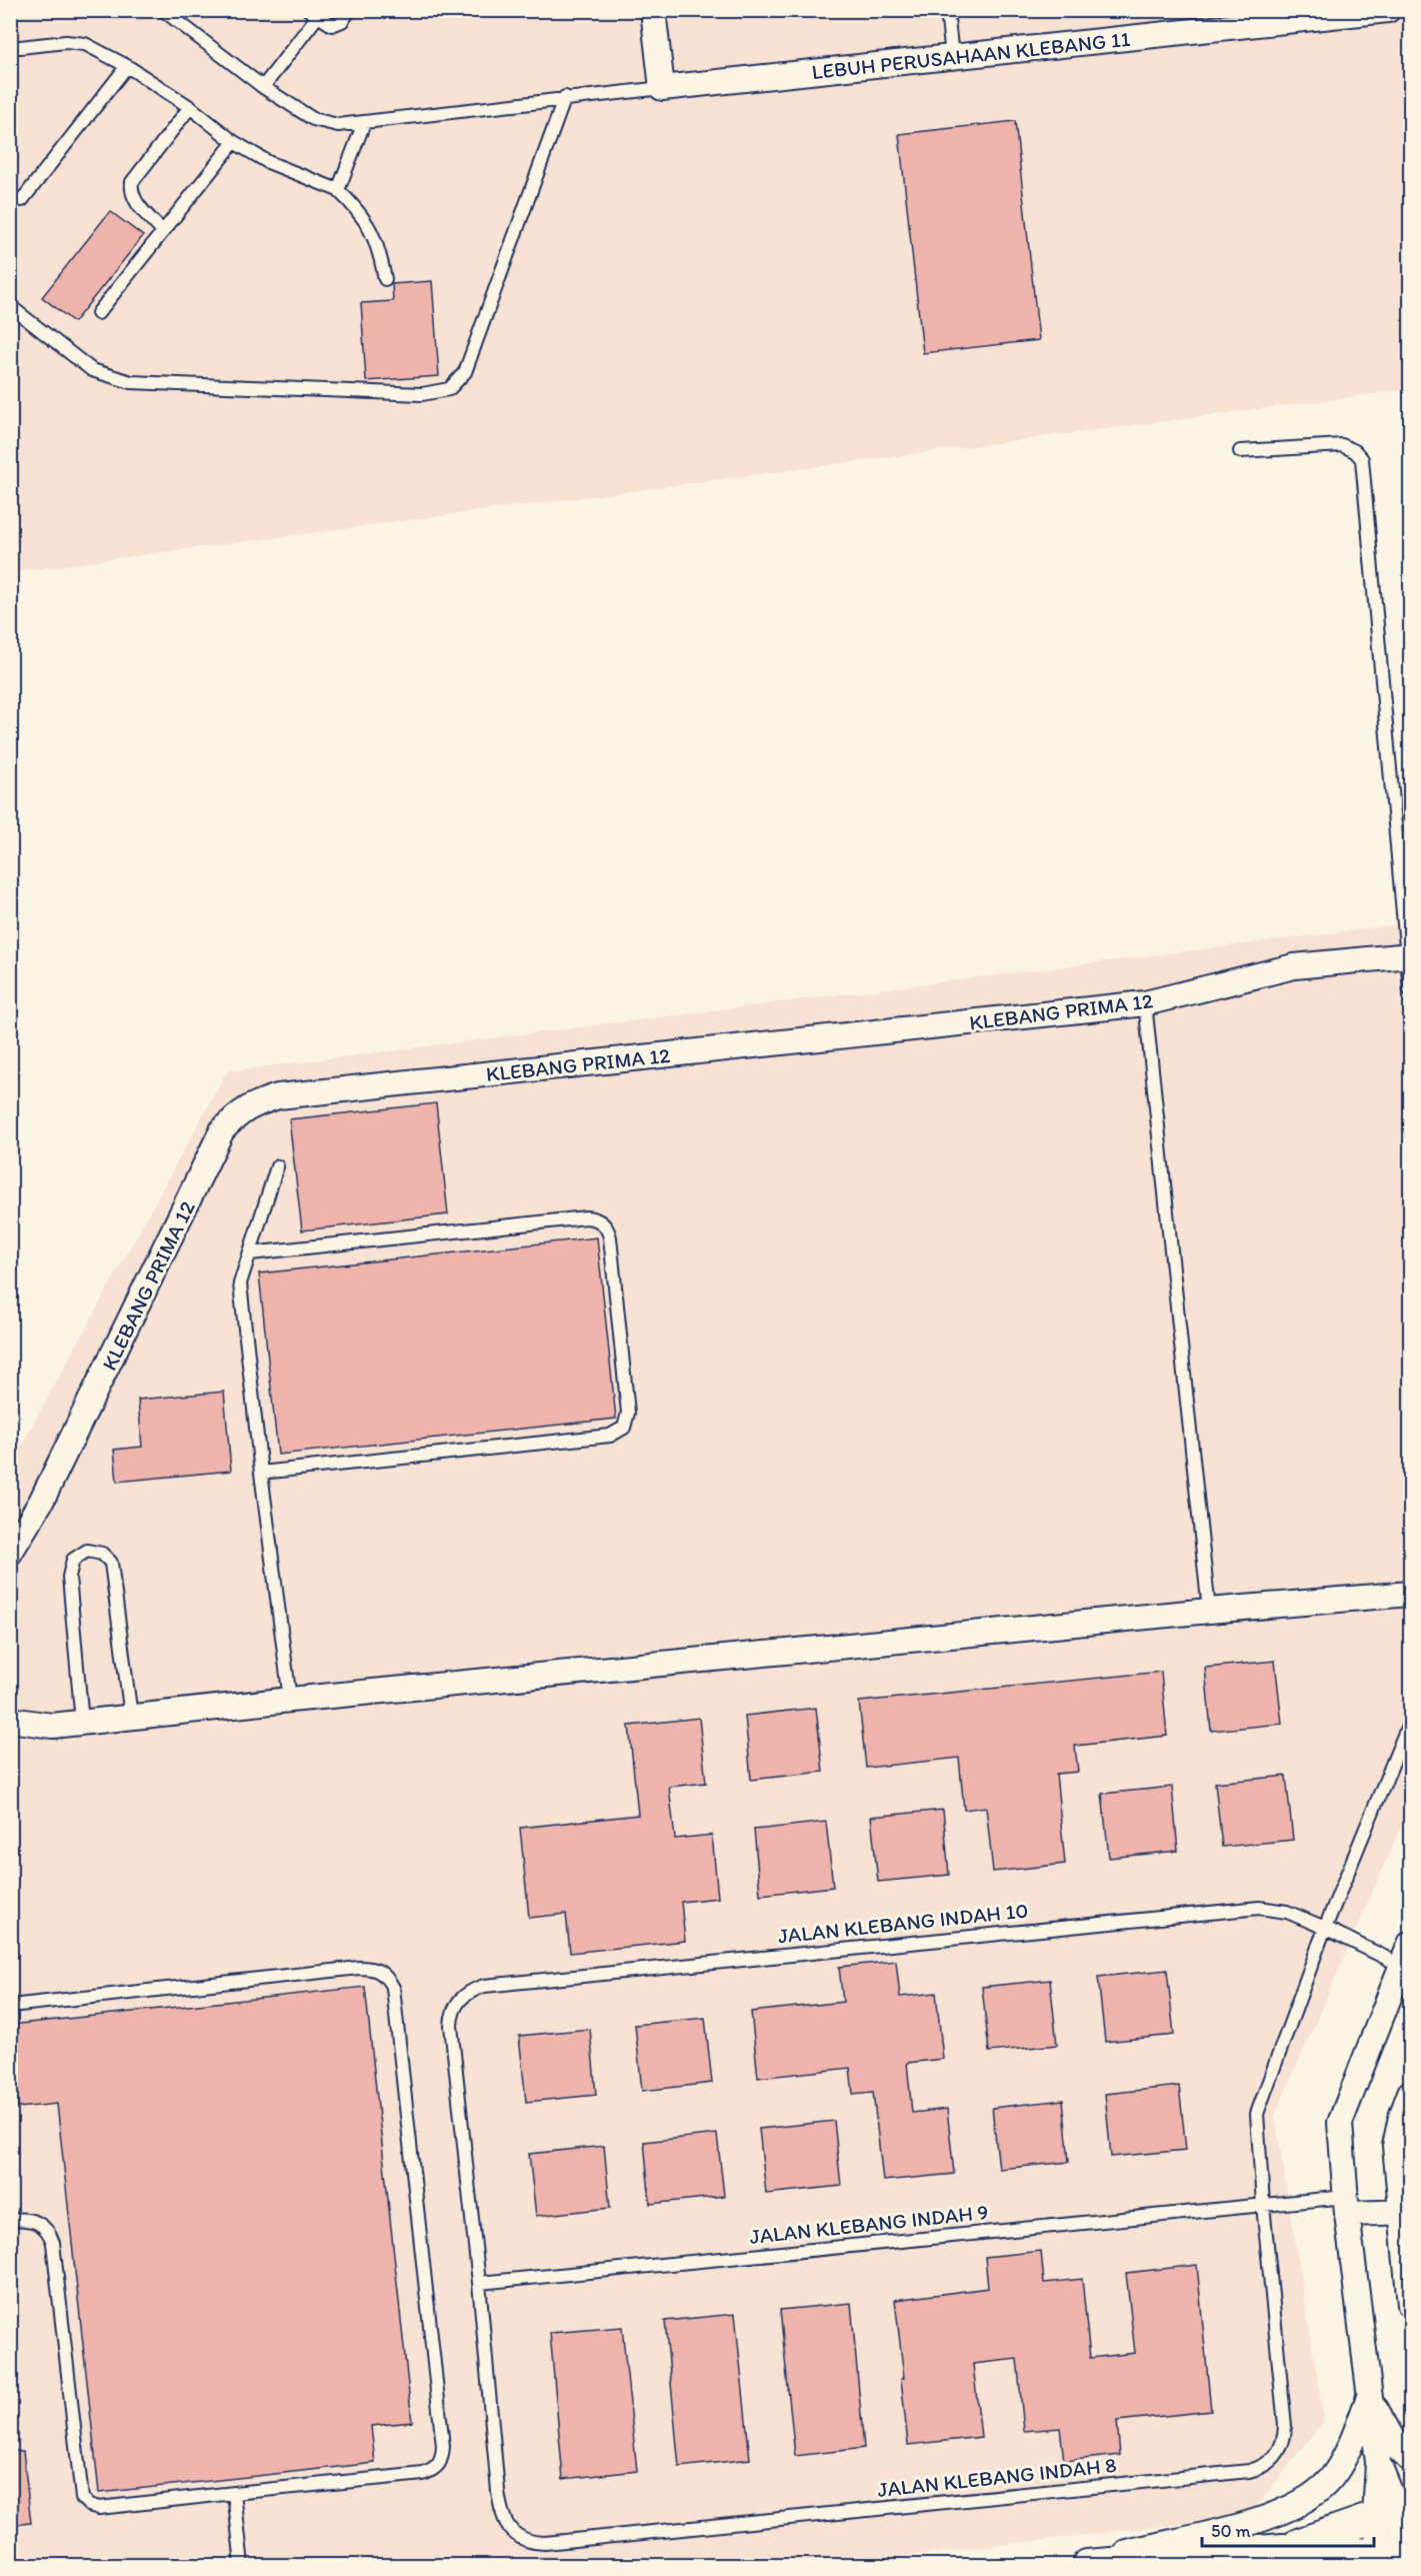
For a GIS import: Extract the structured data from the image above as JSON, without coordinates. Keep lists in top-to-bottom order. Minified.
{"streets":{"street":["LEBUH PERUSAHAAN KLEBANG 11","KLEBANG PRIMA 12"],"lane":["JALAN KLEBANG INDAH 10","JALAN KLEBANG INDAH 9","JALAN KLEBANG INDAH 8"]},"crossings":[["JALAN KLEBANG INDAH 10","JALAN KLEBANG INDAH 9"],["JALAN KLEBANG INDAH 10","JALAN KLEBANG INDAH 8"],["JALAN KLEBANG INDAH 9","JALAN KLEBANG INDAH 8"]],"scale_bar":"50 m"}
